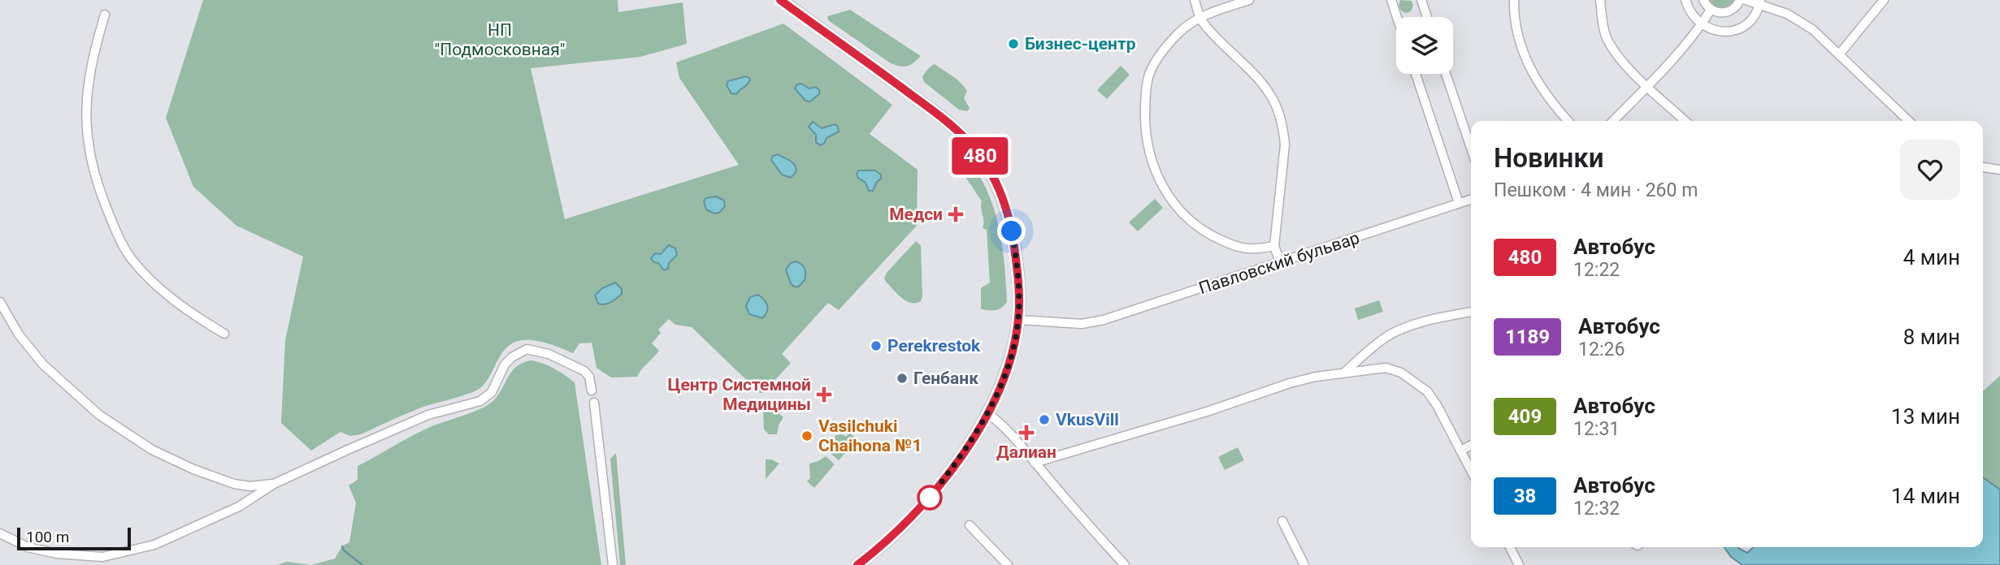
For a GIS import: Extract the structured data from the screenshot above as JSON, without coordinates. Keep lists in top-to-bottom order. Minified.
{"streets":{"street":["Павловский бульвар"]},"parks":["НП \"Подмосковная\""],"places":{"other":["Бизнес-центр","Perekrestok","Генбанк","VkusVill","Vasilchuki Chaihona №1"],"health":["Медси","Центр Системной Медицины","Далиан"]},"lines":["bus line 480"],"scale_bar":"100 m","page":{"on_map":"480","heading":["Новинки","Пешком · 4 мин · 260 m"],"list":[{"mark":"480","name":"Автобус","note":"12:22","value":"4 мин"},{"mark":"1189","name":"Автобус","note":"12:26","value":"8 мин"},{"mark":"409","name":"Автобус","note":"12:31","value":"13 мин"},{"mark":"38","name":"Автобус","note":"12:32","value":"14 мин"}],"scale":"100 m"}}
